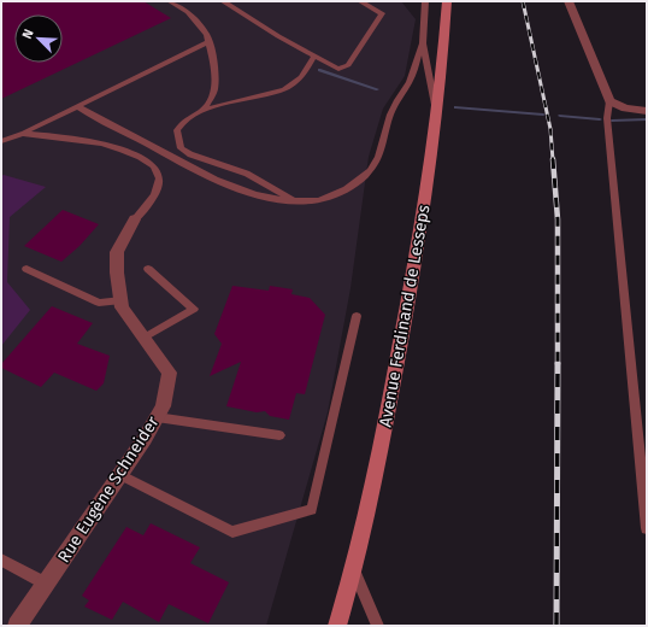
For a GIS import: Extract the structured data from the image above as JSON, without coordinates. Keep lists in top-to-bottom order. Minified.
{"streets":{"main road":["Avenue Ferdinand de Lesseps"],"street":["Rue Eugène Schneider"]},"north":"top left"}
